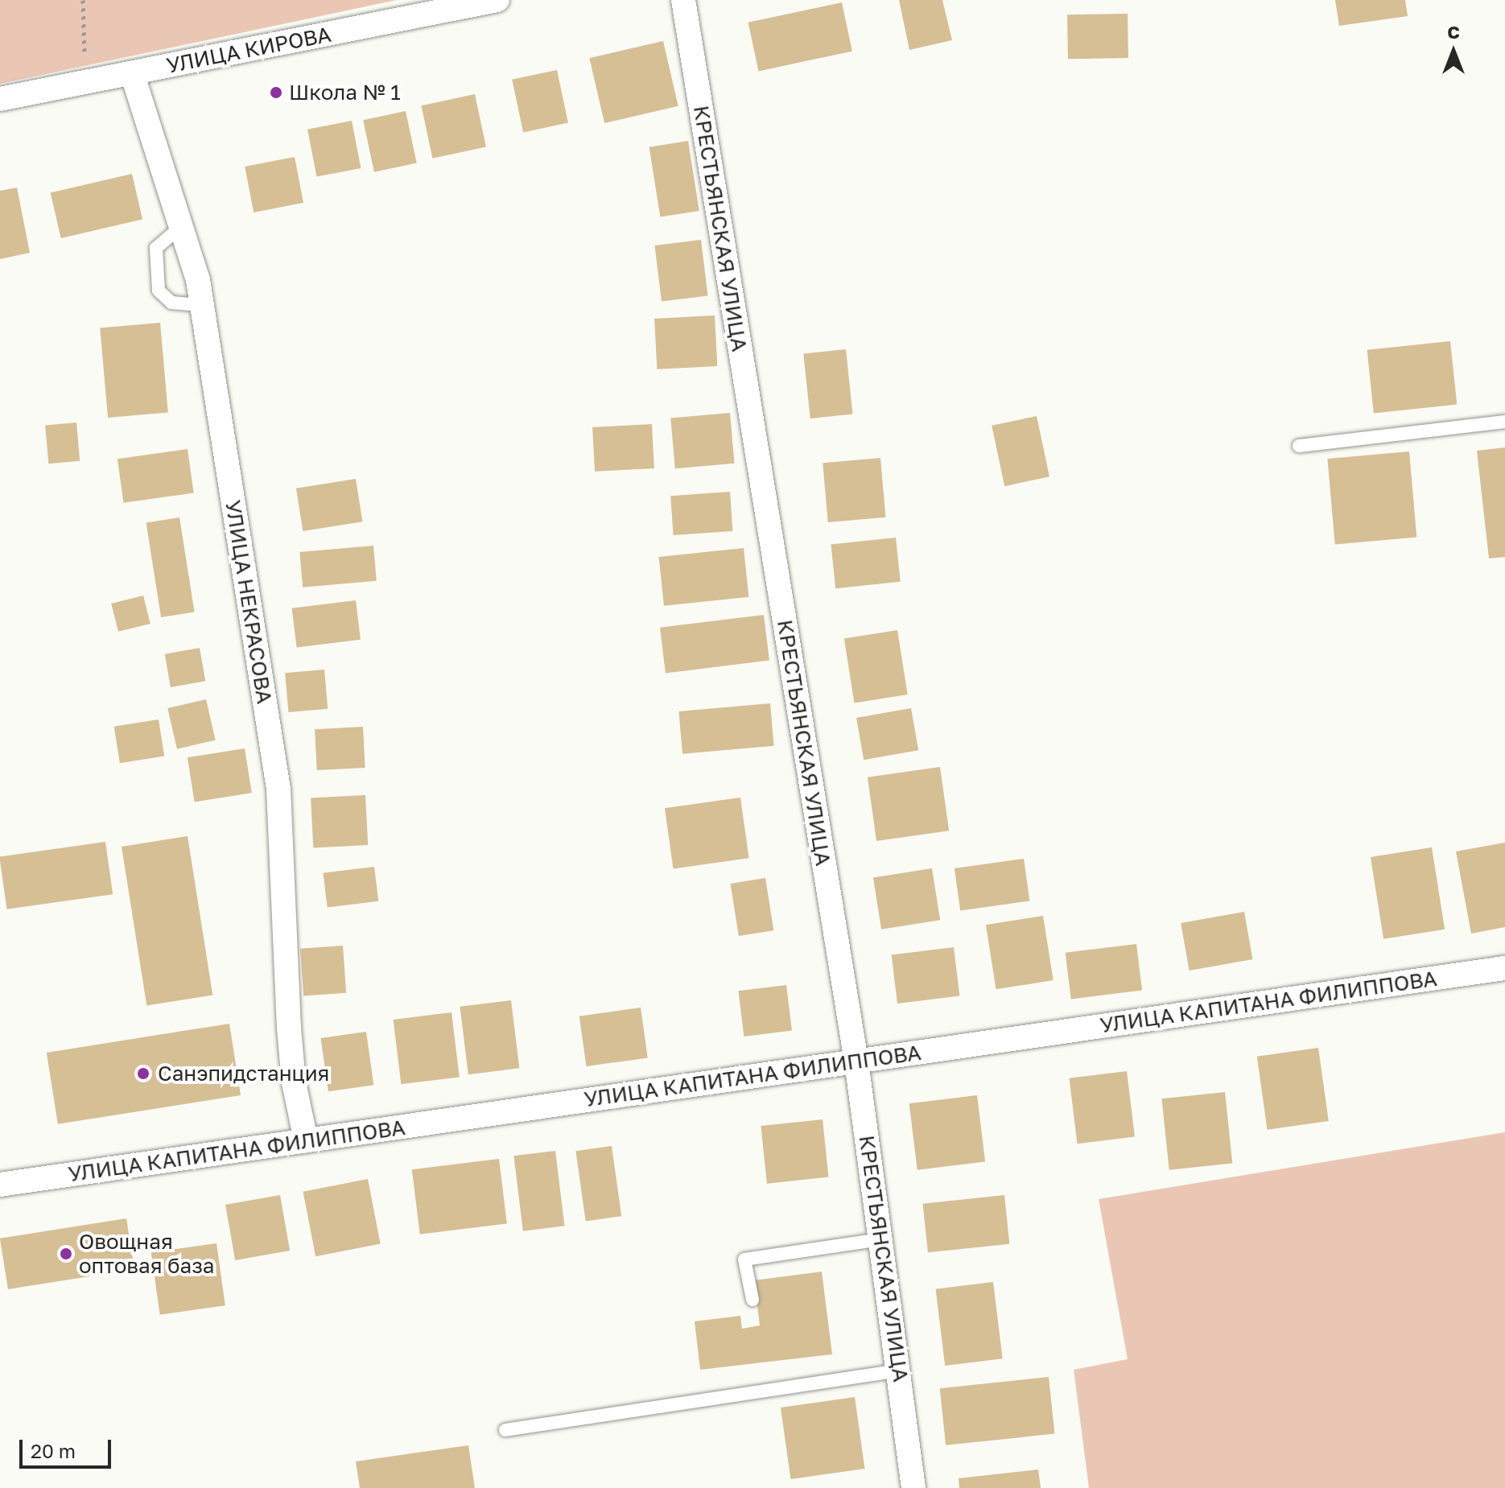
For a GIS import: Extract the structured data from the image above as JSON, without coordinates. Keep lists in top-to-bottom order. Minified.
{"streets":{"street":["УЛИЦА КИРОВА","КРЕСТЬЯНСКАЯ УЛИЦА","УЛИЦА НЕКРАСОВА","УЛИЦА КАПИТАНА ФИЛИППОВА"]},"crossings":[["УЛИЦА КИРОВА","УЛИЦА НЕКРАСОВА"],["КРЕСТЬЯНСКАЯ УЛИЦА","УЛИЦА КАПИТАНА ФИЛИППОВА"],["УЛИЦА НЕКРАСОВА","УЛИЦА КАПИТАНА ФИЛИППОВА"]],"places":["Школа № 1","Санэпидстанция","Овощная оптовая база"],"scale_bar":"20 m","north":"top"}
